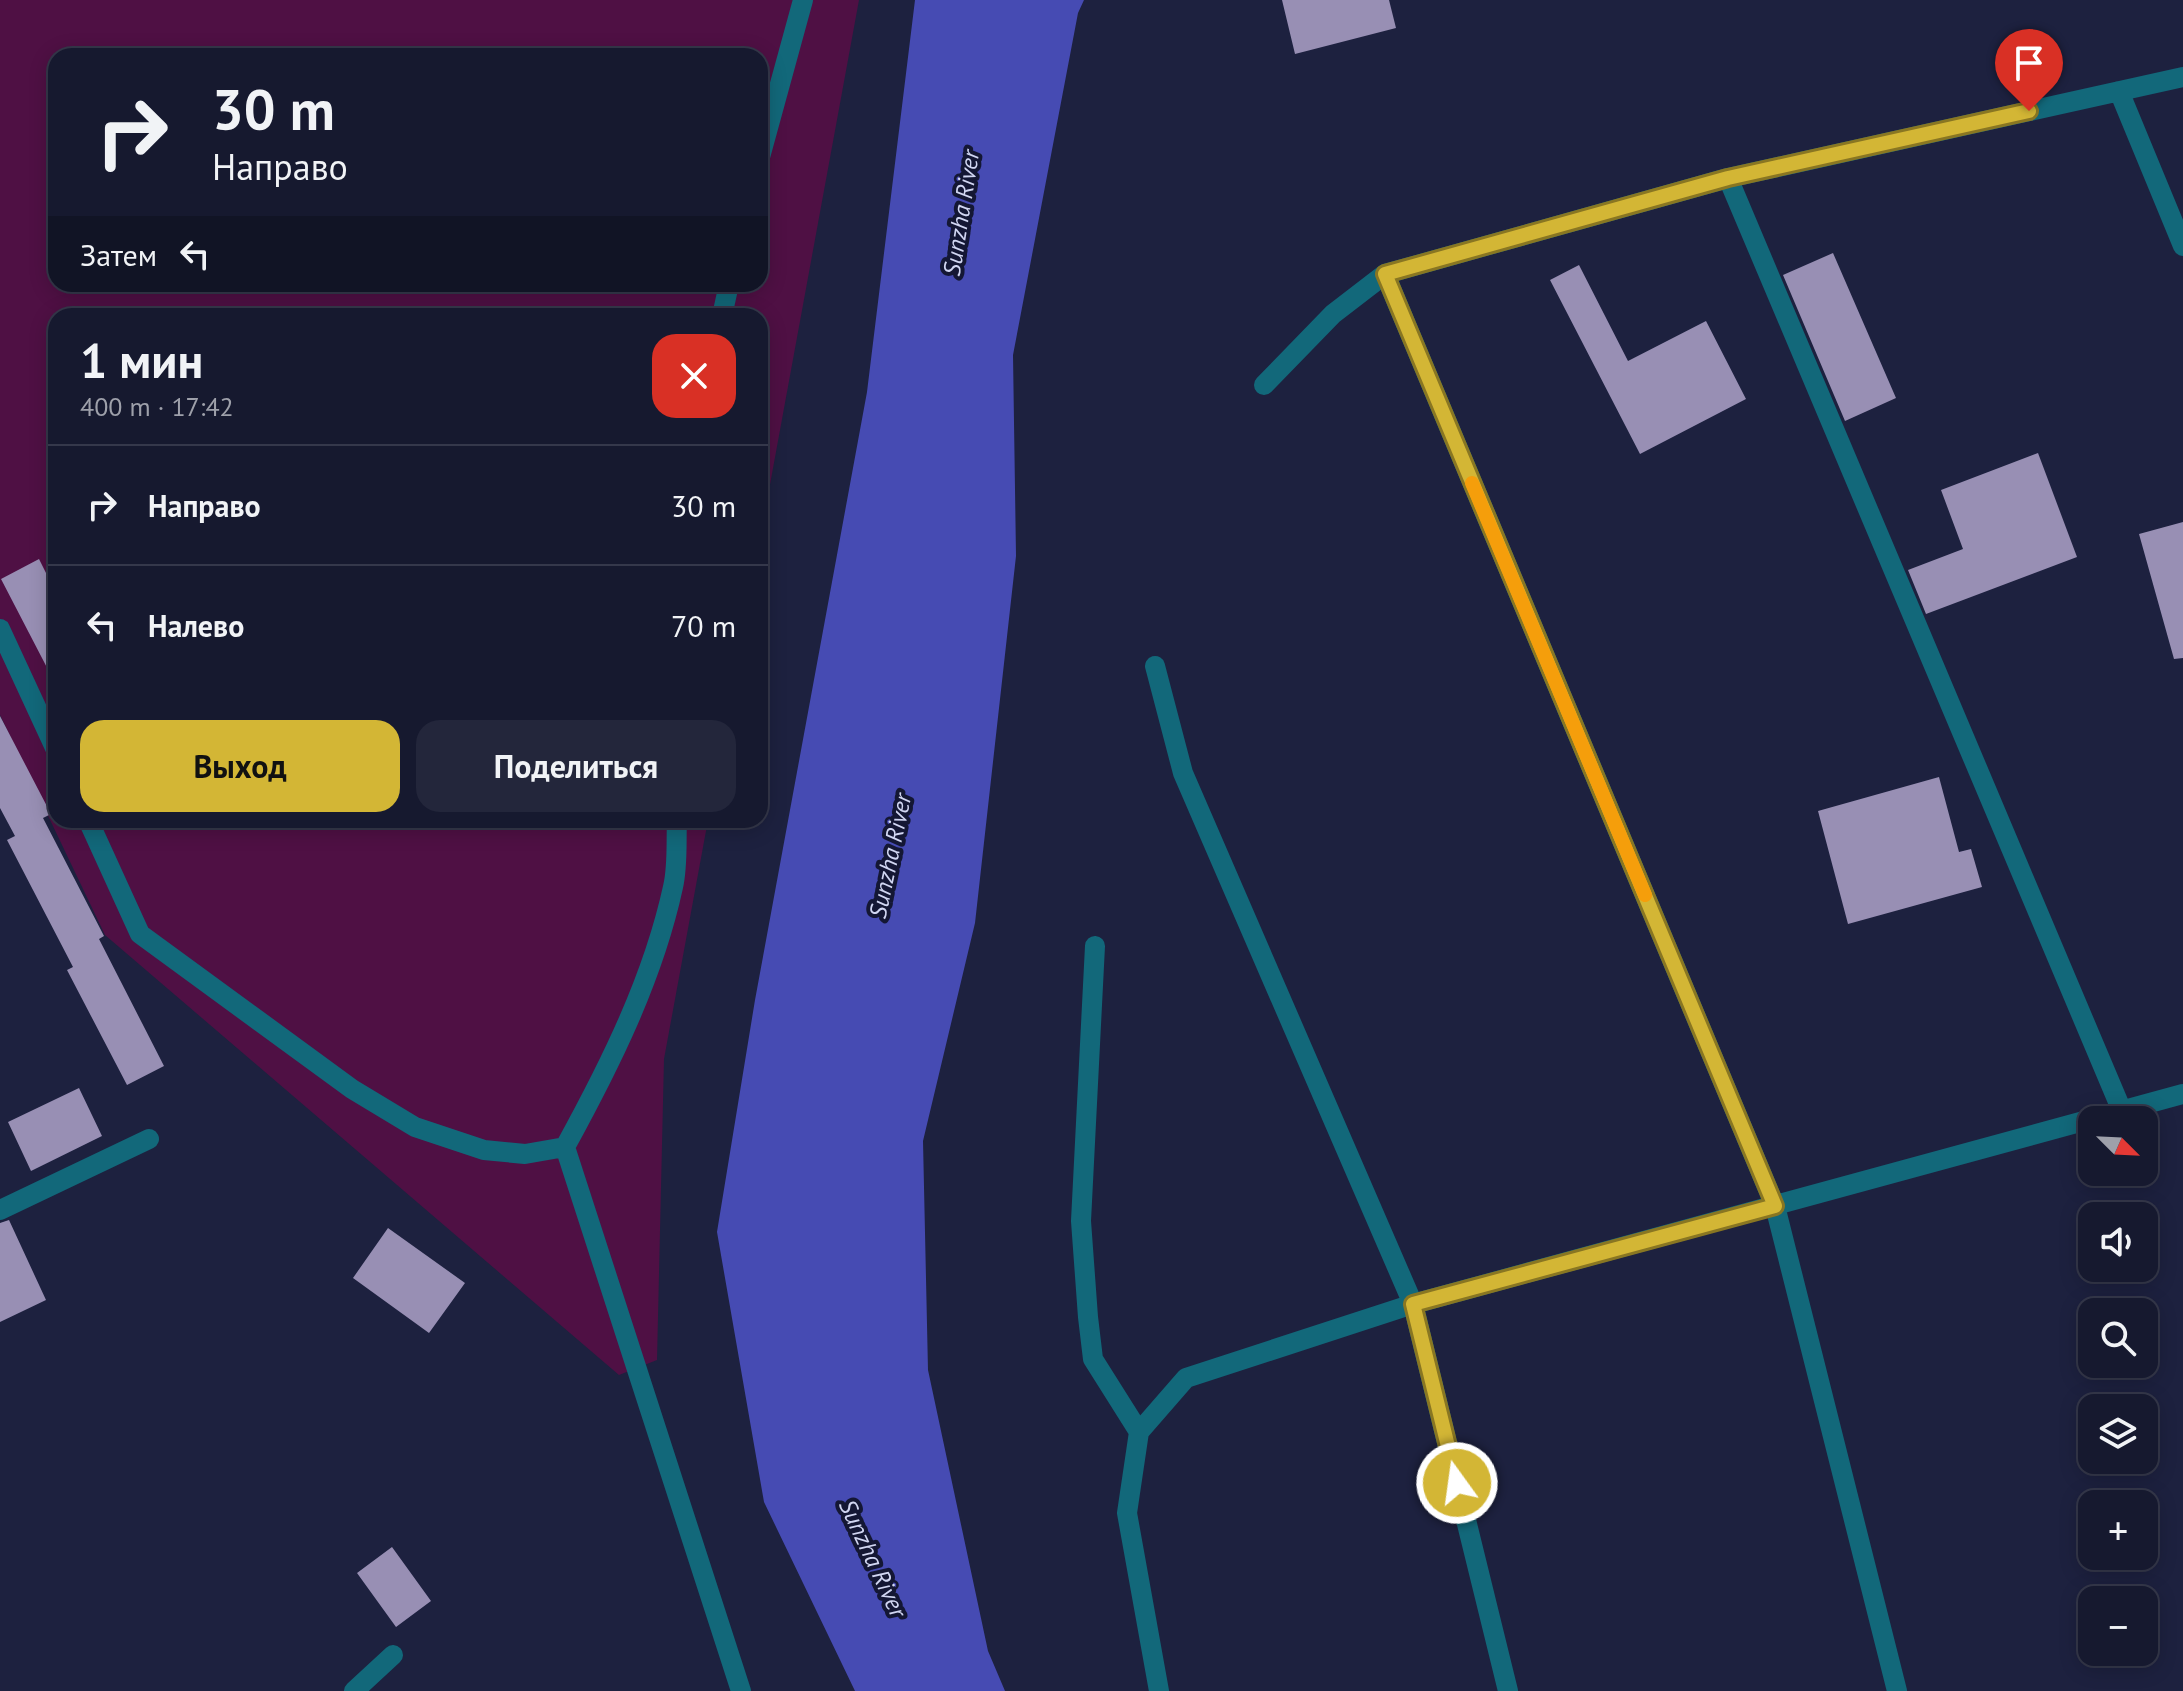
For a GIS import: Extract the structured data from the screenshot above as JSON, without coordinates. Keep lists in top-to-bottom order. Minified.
{"water":["Sunzha River"],"north":"bottom right","page":{"turn":["30 m","Направо"],"then":"Затем","heading":["1 мин","400 m · 17:42"],"list":[{"name":"Направо","value":"30 m"},{"name":"Налево","value":"70 m"}],"buttons":["Выход","Поделиться"],"map_buttons":["+","−"]}}
